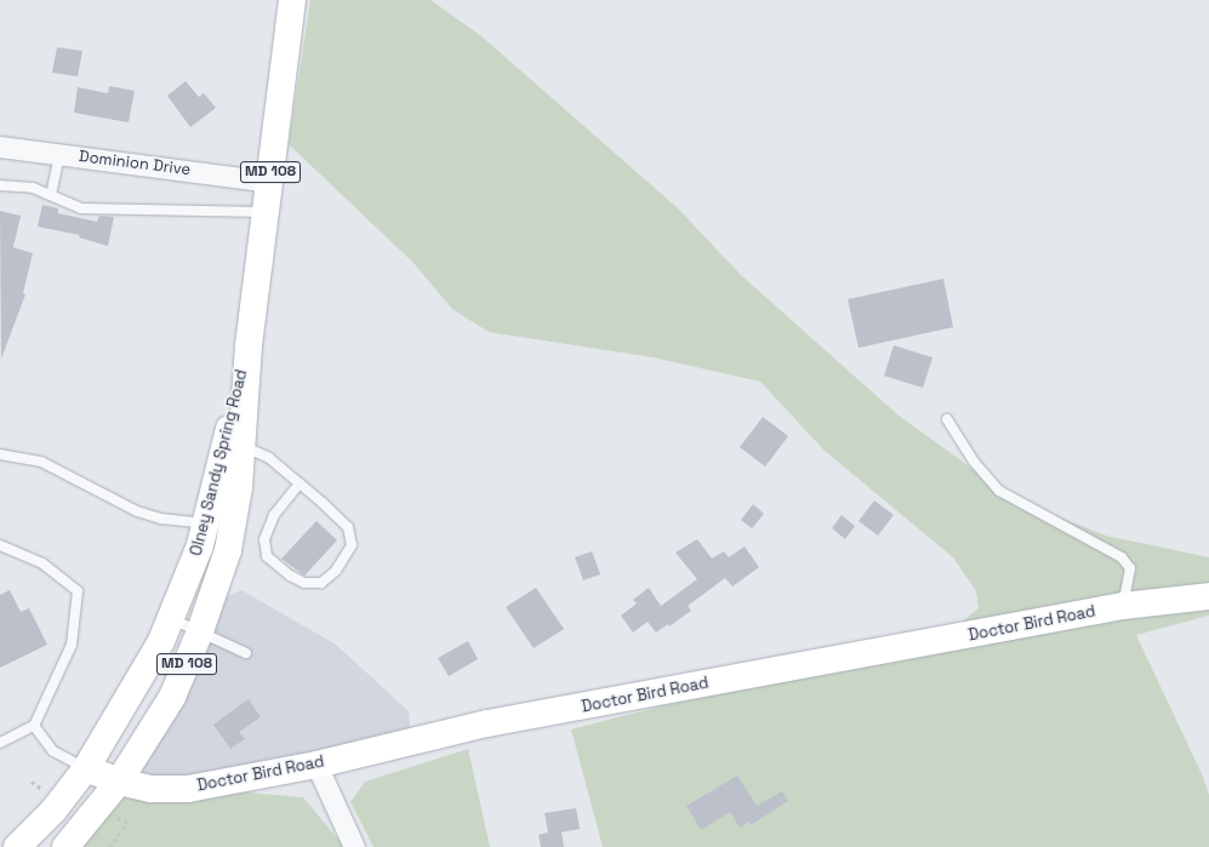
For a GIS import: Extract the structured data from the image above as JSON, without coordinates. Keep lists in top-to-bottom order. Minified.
{"streets":{"main road":["MD 108","Olney Sandy Spring Road","Doctor Bird Road"],"street":["Dominion Drive"]},"crossings":[["Dominion Drive","Olney Sandy Spring Road"],["Olney Sandy Spring Road","Doctor Bird Road"]]}
